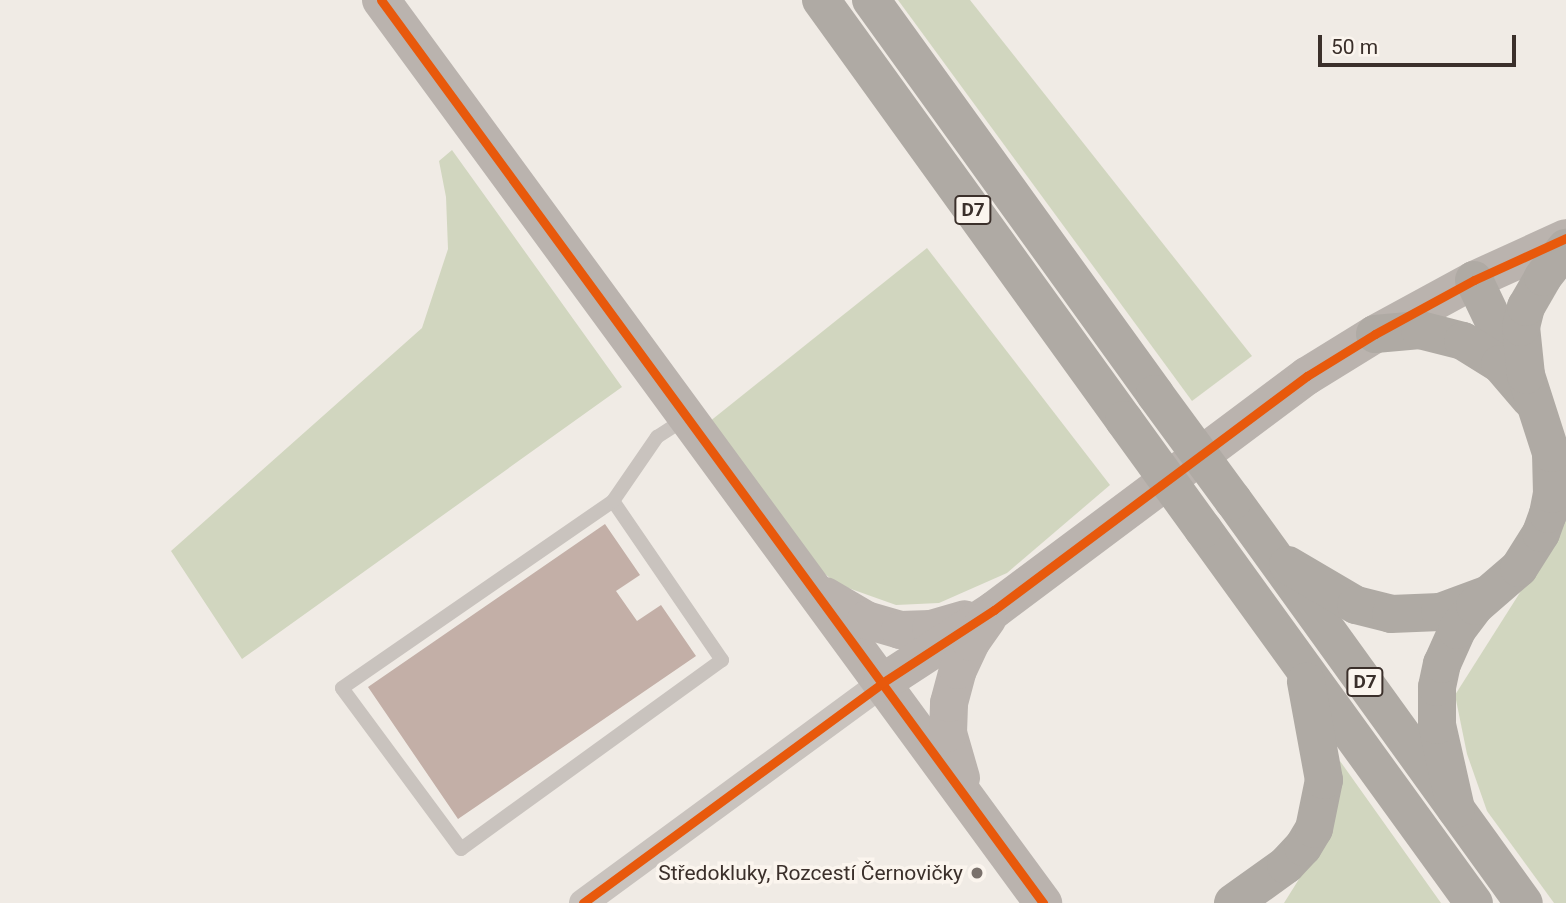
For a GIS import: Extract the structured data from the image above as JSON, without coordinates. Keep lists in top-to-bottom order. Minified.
{"streets":{"highway":["D7"]},"places":["Středokluky, Rozcestí Černovičky"],"scale_bar":"50 m"}
